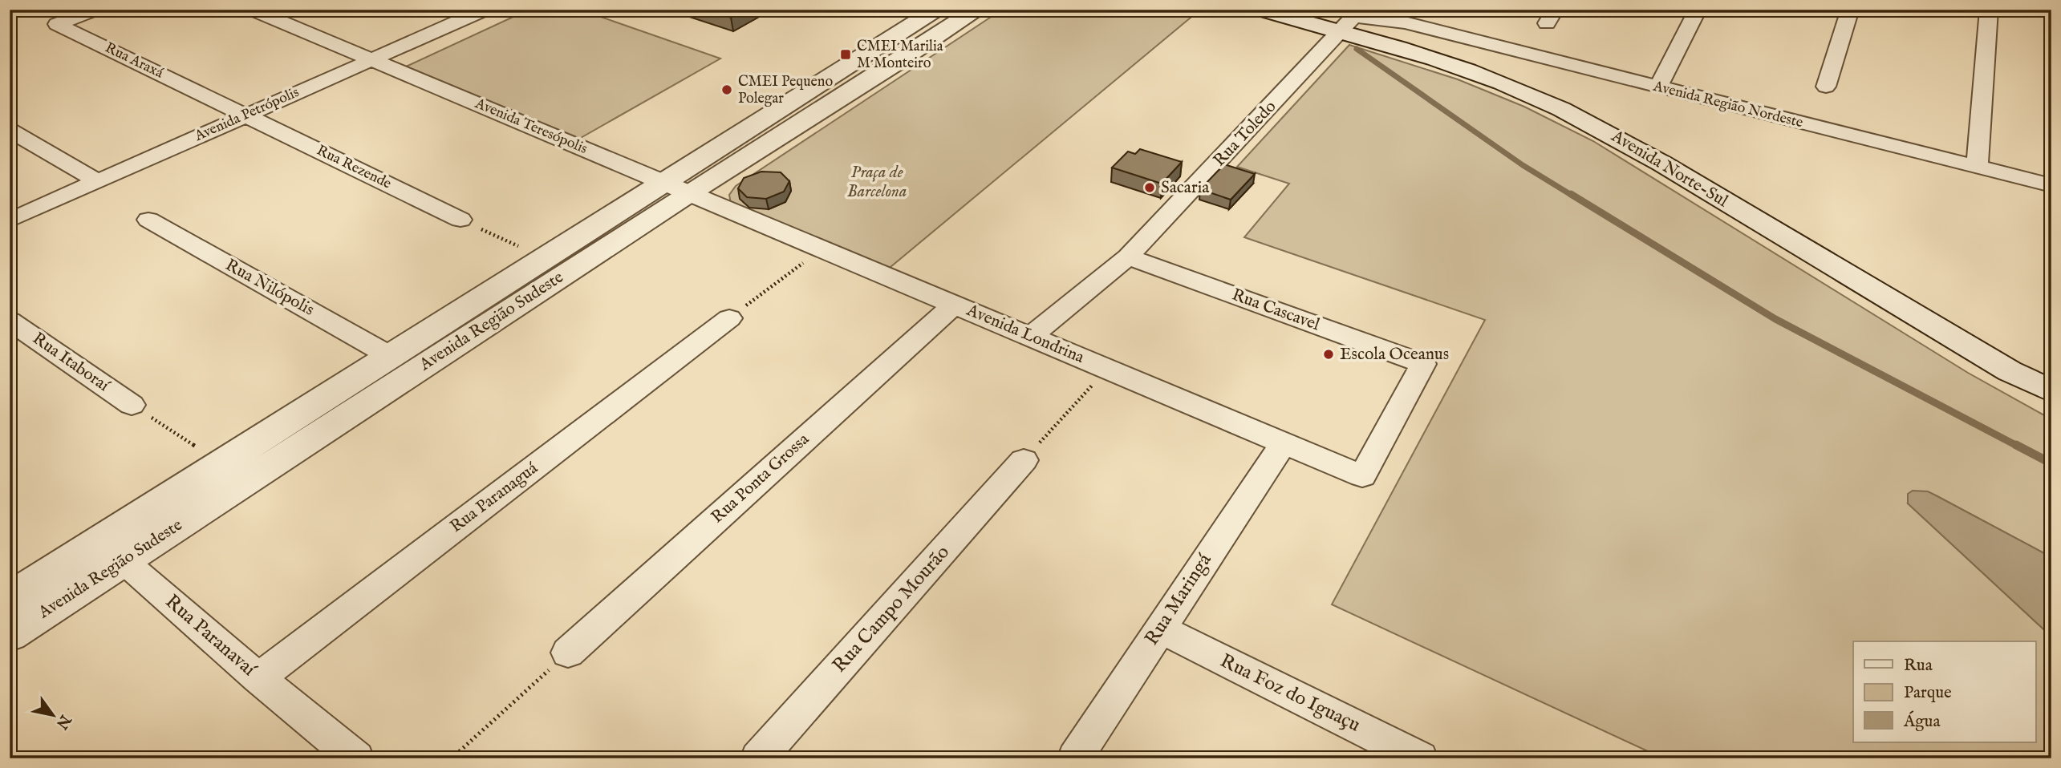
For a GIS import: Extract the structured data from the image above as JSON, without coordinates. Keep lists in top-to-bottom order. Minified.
{"streets":{"street":["Rua Araxá","Avenida Região Nordeste","Avenida Petrópolis","Avenida Teresópolis","Rua Toledo","Rua Rezende","Avenida Norte-Sul","Rua Nilópolis","Rua Cascavel","Avenida Região Sudeste","Avenida Londrina","Rua Itaboraí","Rua Ponta Grossa","Rua Paranaguá","Rua Maringá","Rua Campo Mourão","Rua Paranavaí","Rua Foz do Iguaçu"]},"crossings":[["Rua Araxá","Avenida Petrópolis"],["Rua Araxá","Rua Rezende"],["Avenida Região Nordeste","Rua Toledo"],["Avenida Região Nordeste","Avenida Norte-Sul"],["Avenida Petrópolis","Avenida Teresópolis"],["Avenida Petrópolis","Rua Rezende"],["Avenida Teresópolis","Avenida Região Sudeste"],["Avenida Teresópolis","Avenida Londrina"],["Rua Toledo","Avenida Norte-Sul"],["Rua Toledo","Rua Cascavel"],["Rua Toledo","Avenida Londrina"],["Rua Nilópolis","Avenida Região Sudeste"],["Rua Cascavel","Avenida Londrina"],["Avenida Região Sudeste","Avenida Londrina"],["Avenida Região Sudeste","Rua Paranavaí"],["Avenida Londrina","Rua Ponta Grossa"],["Avenida Londrina","Rua Maringá"],["Rua Paranaguá","Rua Paranavaí"],["Rua Maringá","Rua Foz do Iguaçu"]],"parks":["Praça de Barcelona"],"places":{"transit":["CMEI Marilia M Monteiro"],"other":["CMEI Pequeno Polegar","Sacaria","Escola Oceanus"]},"legend":["Rua","Parque","Água"],"north":"bottom right"}
